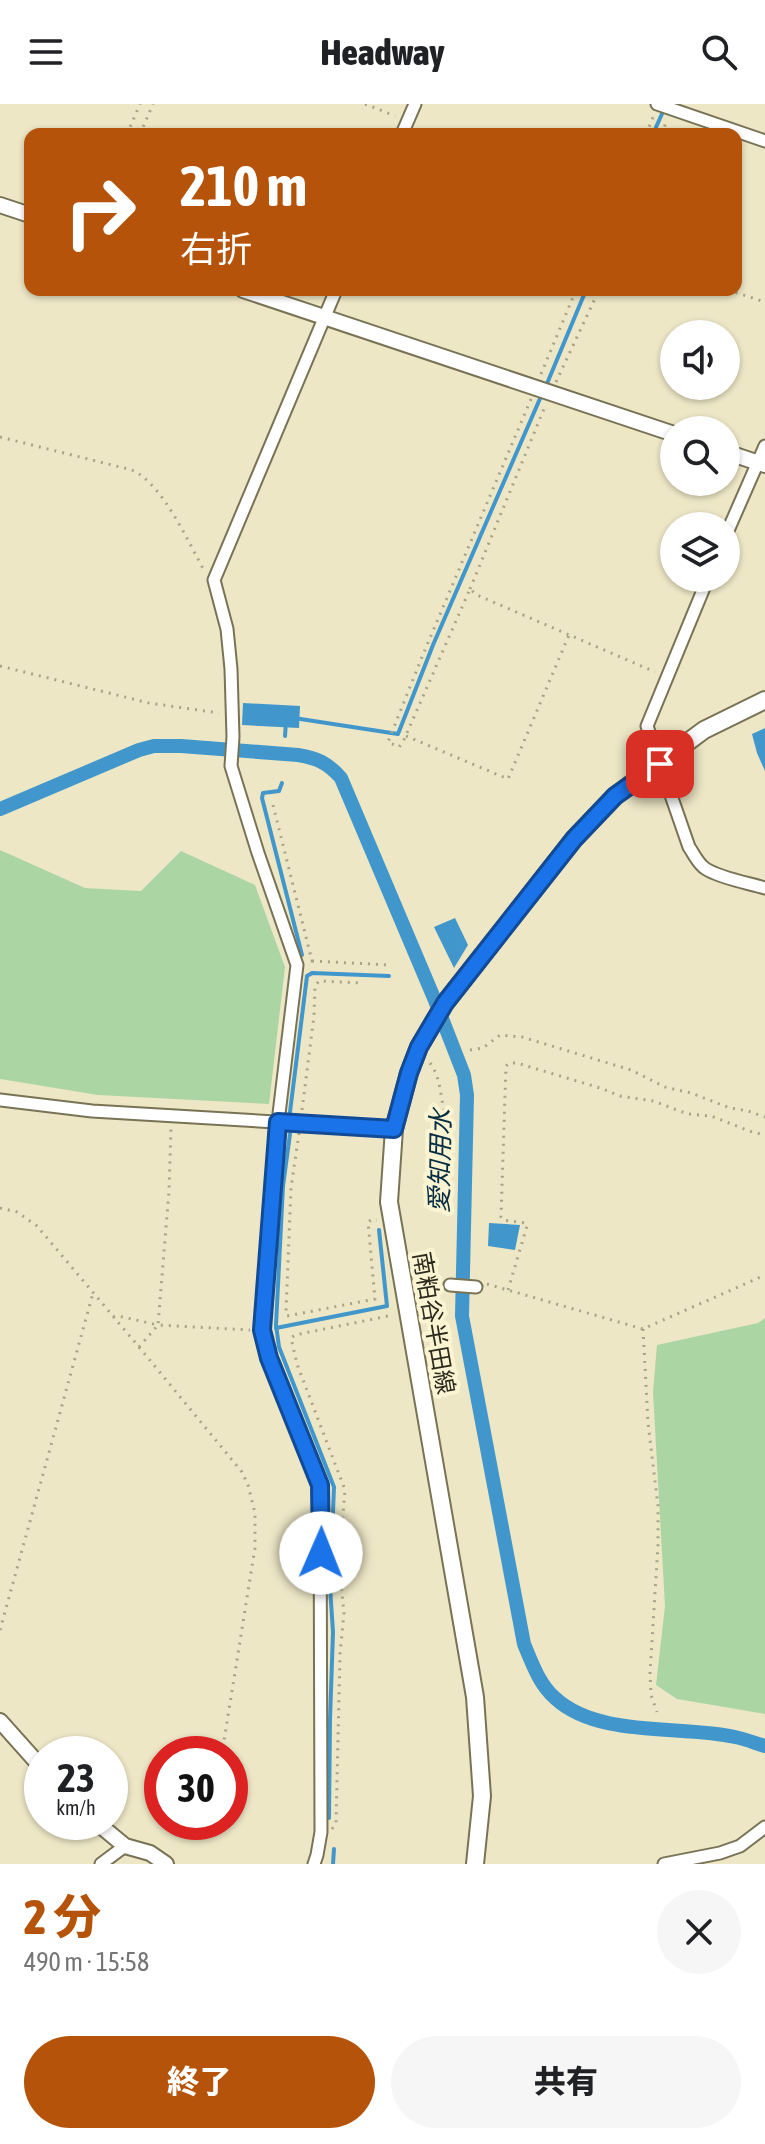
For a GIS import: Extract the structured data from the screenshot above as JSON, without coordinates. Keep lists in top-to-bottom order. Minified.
{"streets":{"main road":["南粕谷半田線"]},"water":["愛知用水"],"page":{"header":"Headway","turn":["210 m","右折"],"speed":"23 km/h","limit":"30","heading":["2 分","490 m · 15:58"],"buttons":["終了","共有"]}}
